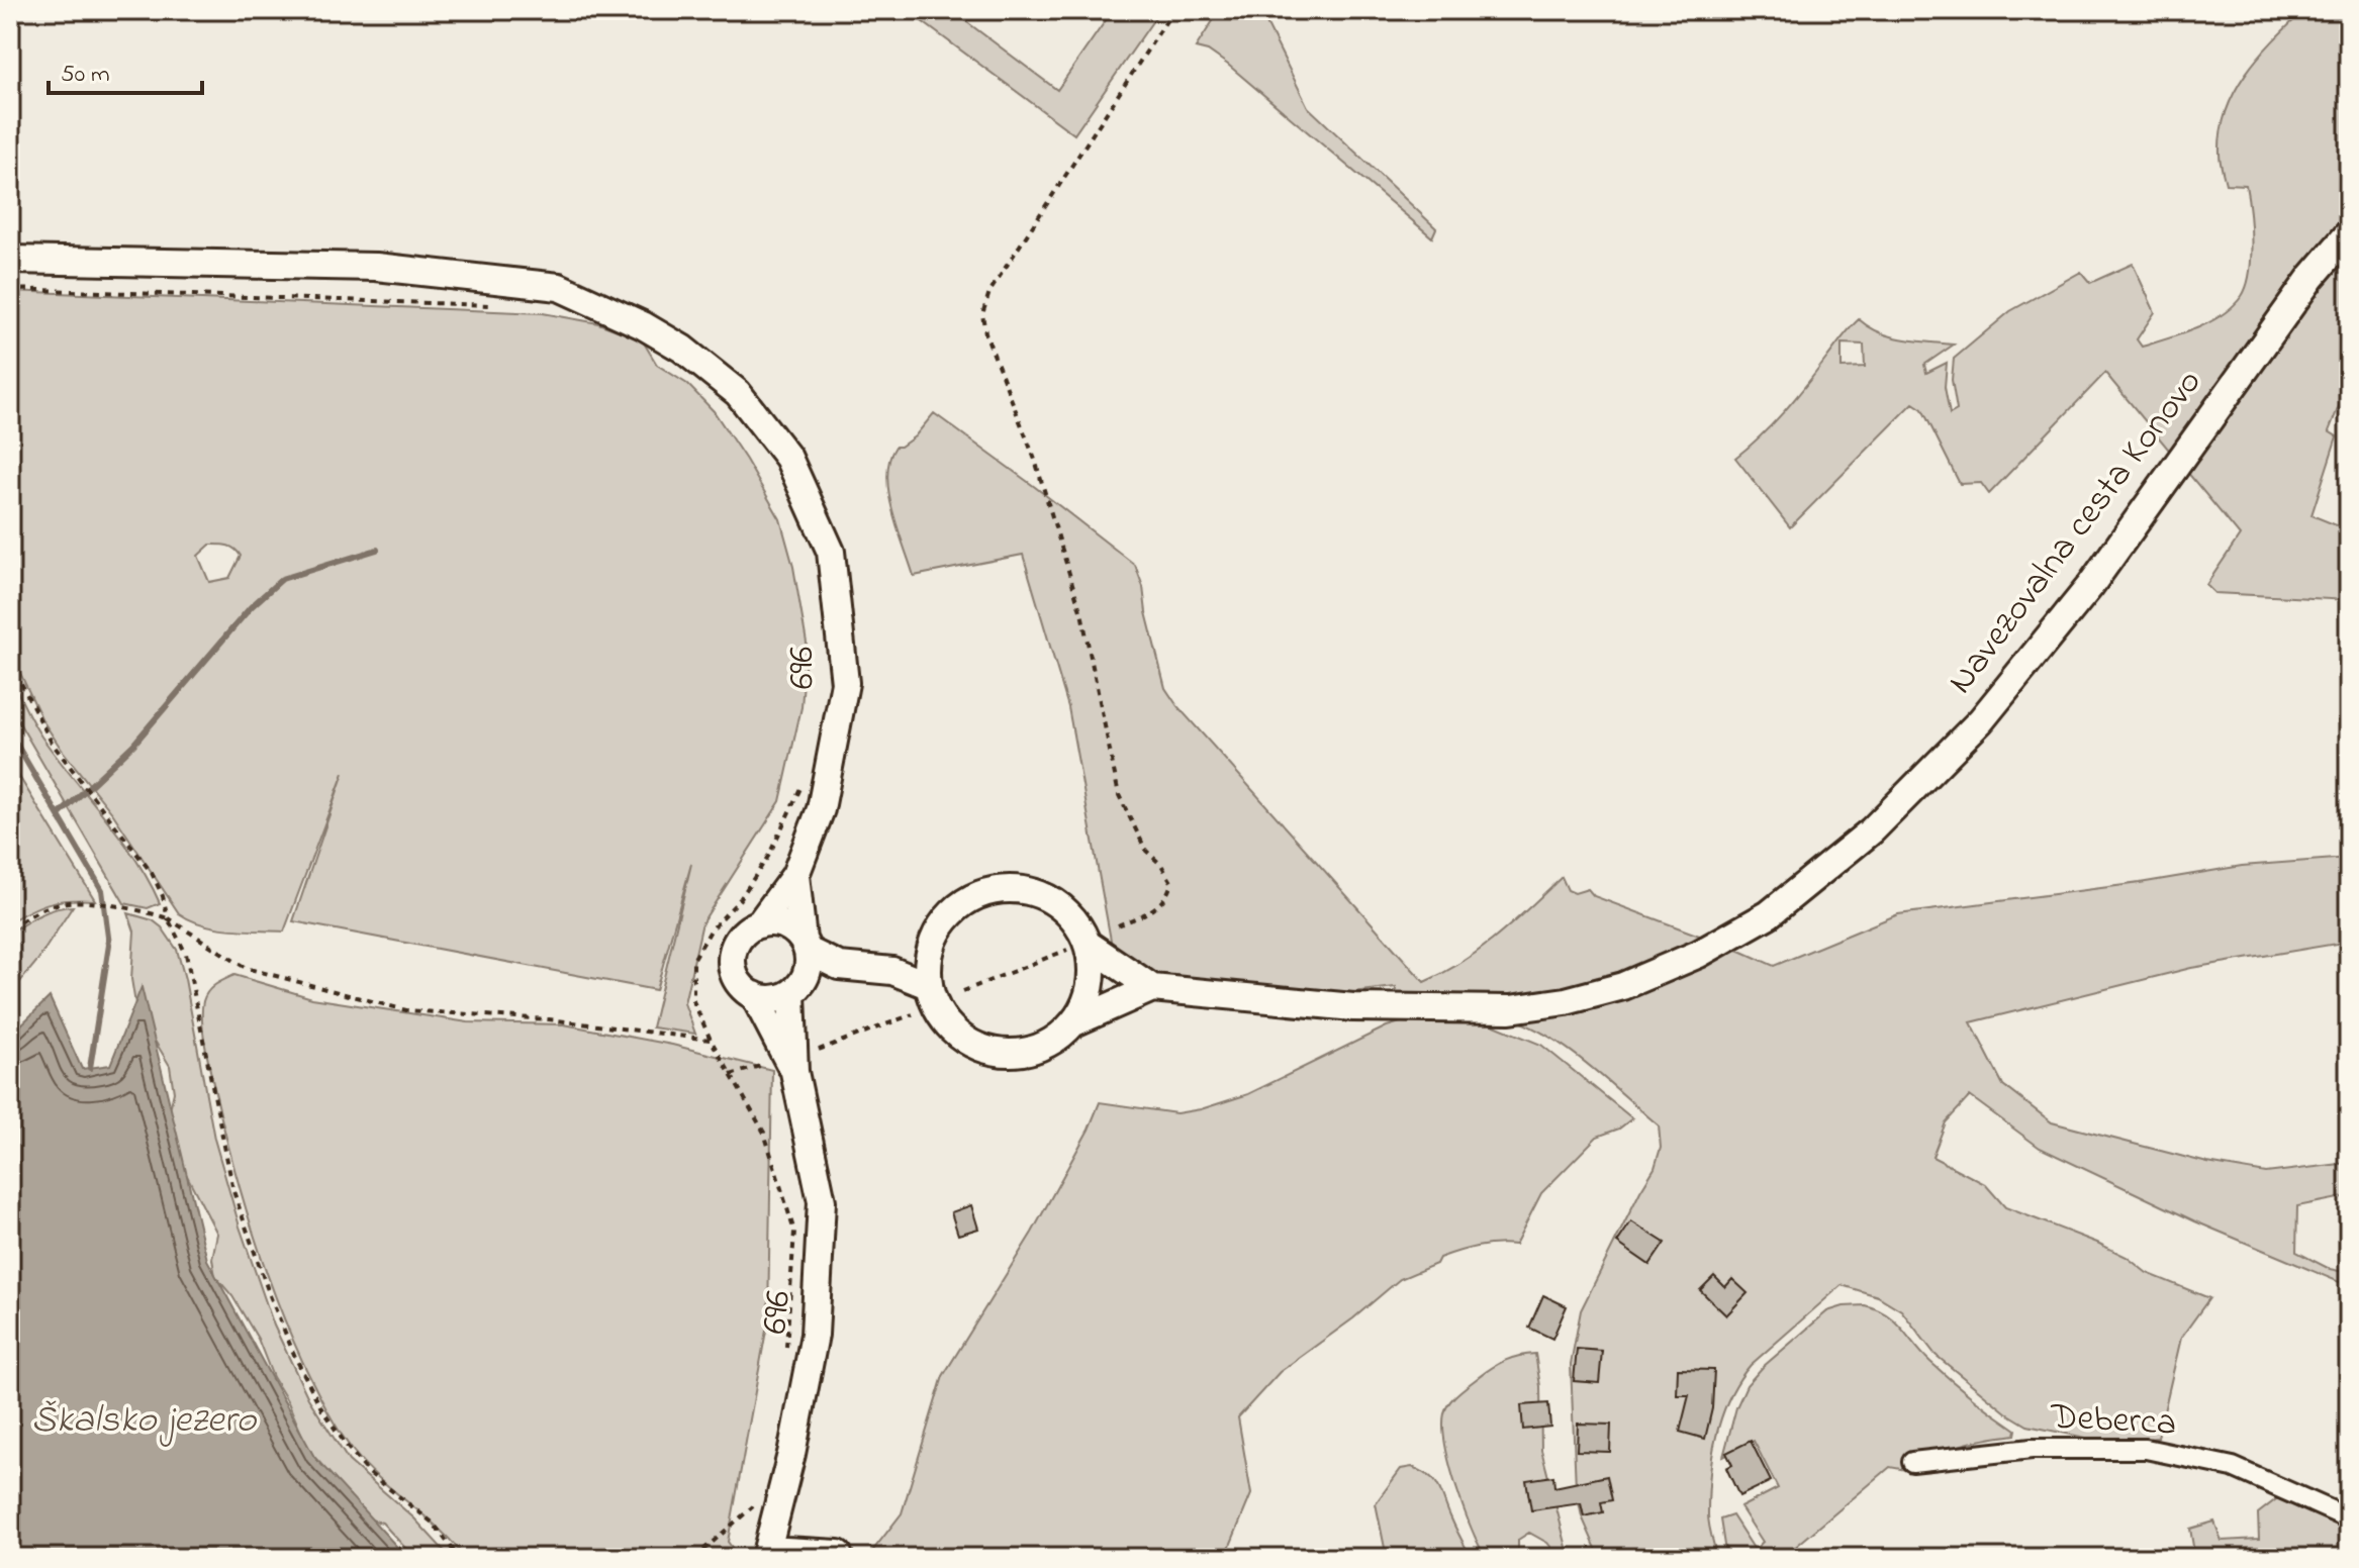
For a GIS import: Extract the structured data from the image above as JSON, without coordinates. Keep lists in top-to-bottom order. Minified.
{"streets":{"main road":["Navezovalna cesta Konovo","696"],"street":["Deberca"]},"water":["Škalsko jezero"],"scale_bar":"50 m"}
